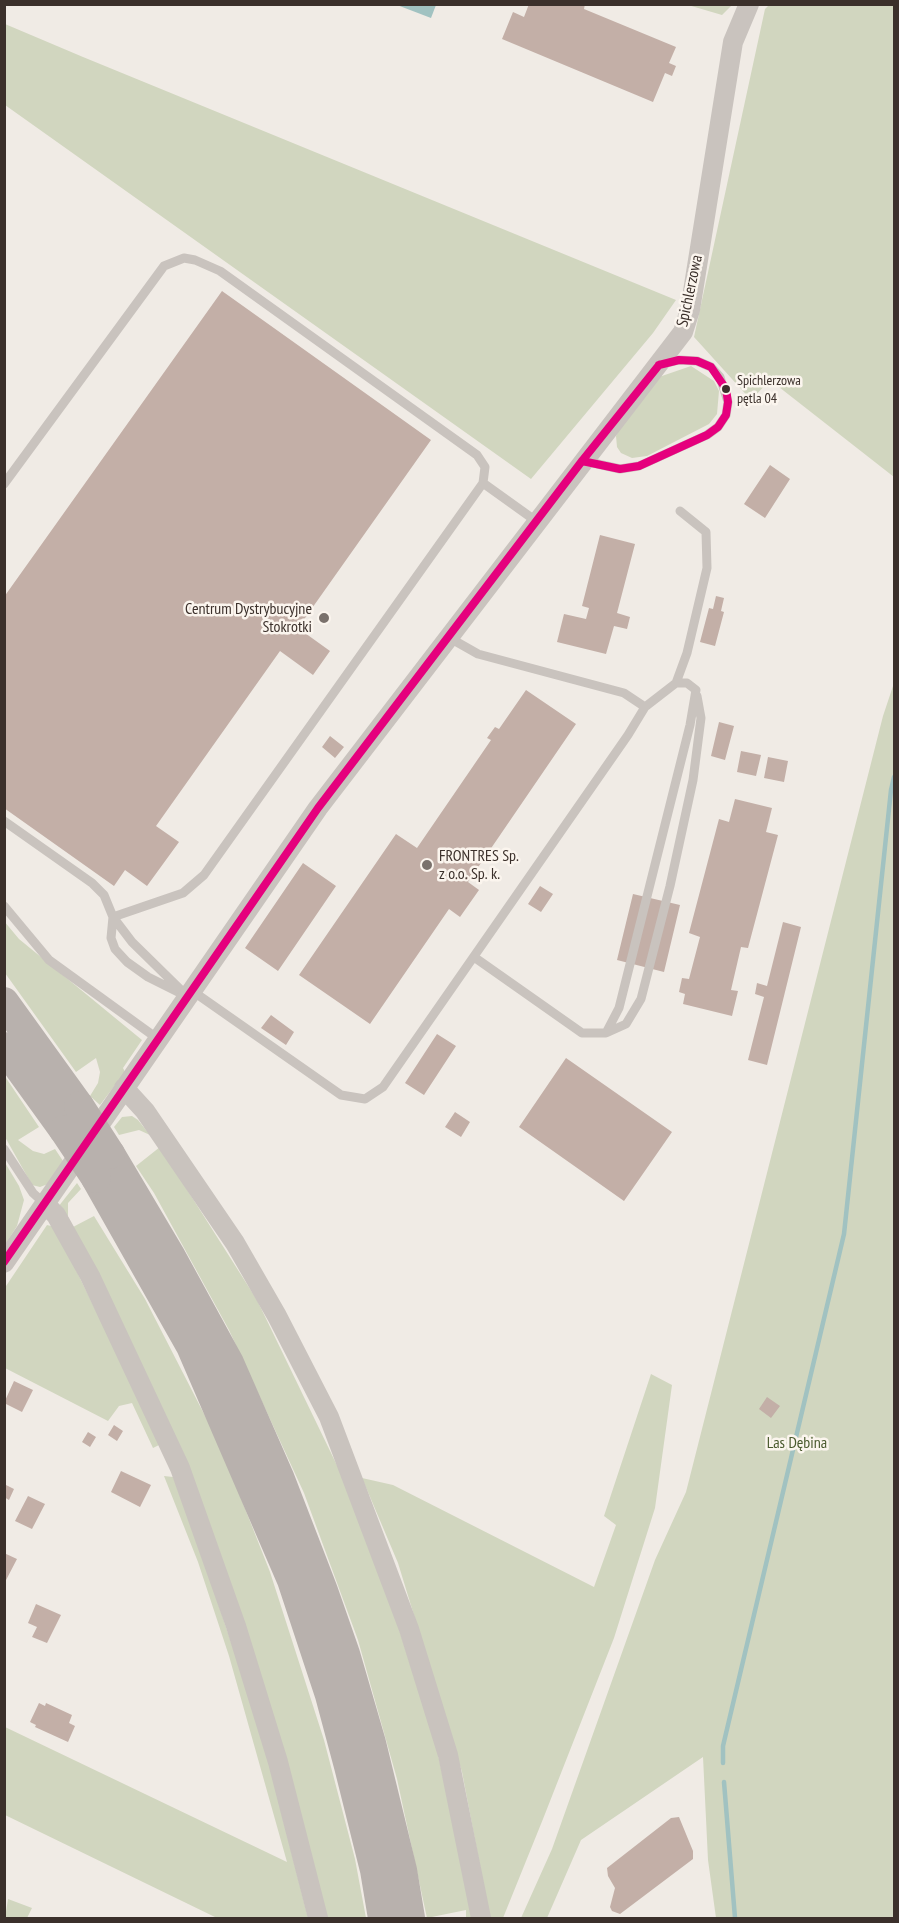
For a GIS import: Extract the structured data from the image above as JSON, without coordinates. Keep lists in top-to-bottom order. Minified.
{"streets":{"street":["Spichlerzowa"]},"parks":["Las Dębina"],"places":["Spichlerzowa pętla 04","Centrum Dystrybucyjne Stokrotki","FRONTRES Sp. z o.o. Sp. k."]}
